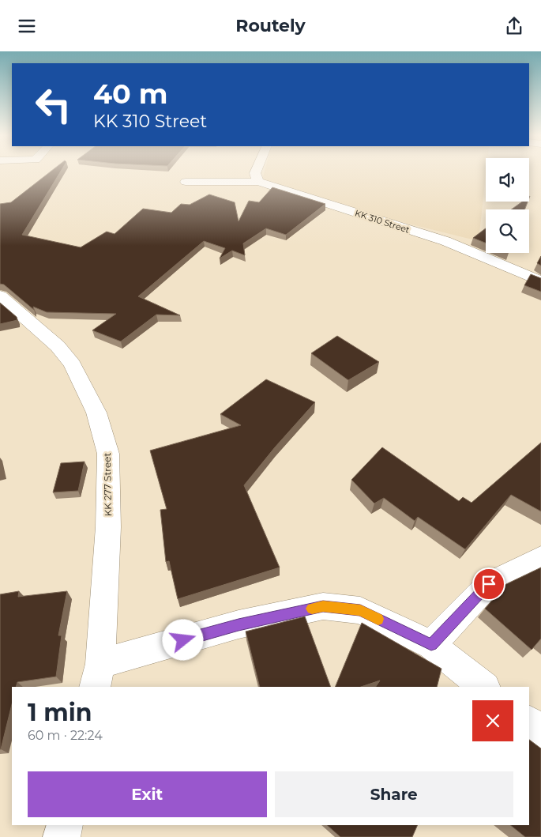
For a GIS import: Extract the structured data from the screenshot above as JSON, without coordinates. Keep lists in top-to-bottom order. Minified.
{"streets":{"street":["KK 310 Street","KK 277 Street"]},"page":{"header":"Routely","turn":["40 m","KK 310 Street"],"heading":["1 min","60 m · 22:24"],"buttons":["Exit","Share"]}}
